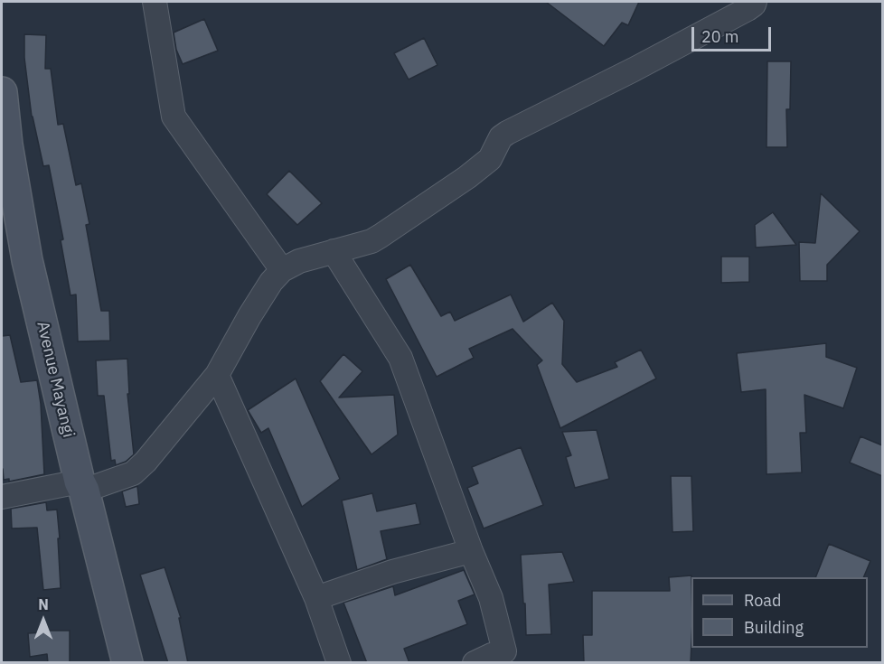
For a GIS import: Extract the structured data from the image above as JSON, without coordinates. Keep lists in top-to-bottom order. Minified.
{"streets":{"street":["Avenue Mayangi"]},"legend":["Road","Building"],"scale_bar":"20 m","north":"top"}
